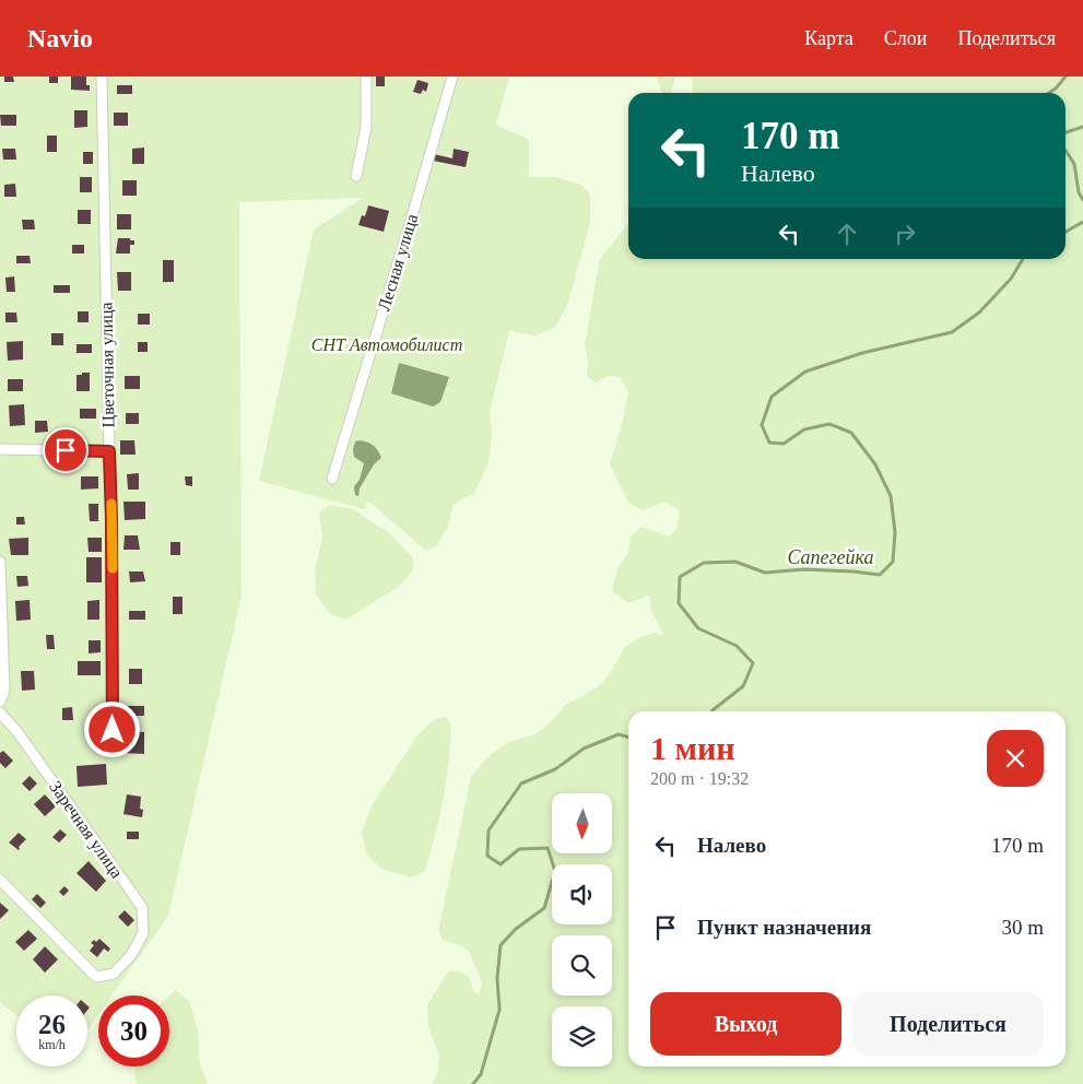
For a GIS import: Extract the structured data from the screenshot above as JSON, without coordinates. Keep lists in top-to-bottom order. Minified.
{"streets":{"street":["Лесная улица","Цветочная улица","Заречная улица"]},"water":["Сапегейка"],"parks":["СНТ Автомобилист"],"north":"bottom","page":{"header":"Navio","nav":["Карта","Слои","Поделиться"],"turn":["170 m","Налево"],"heading":["1 мин","200 m · 19:32"],"list":[{"name":"Налево","value":"170 m"},{"name":"Пункт назначения","value":"30 m"}],"buttons":["Выход","Поделиться"],"speed":"26 km/h","limit":"30"}}
